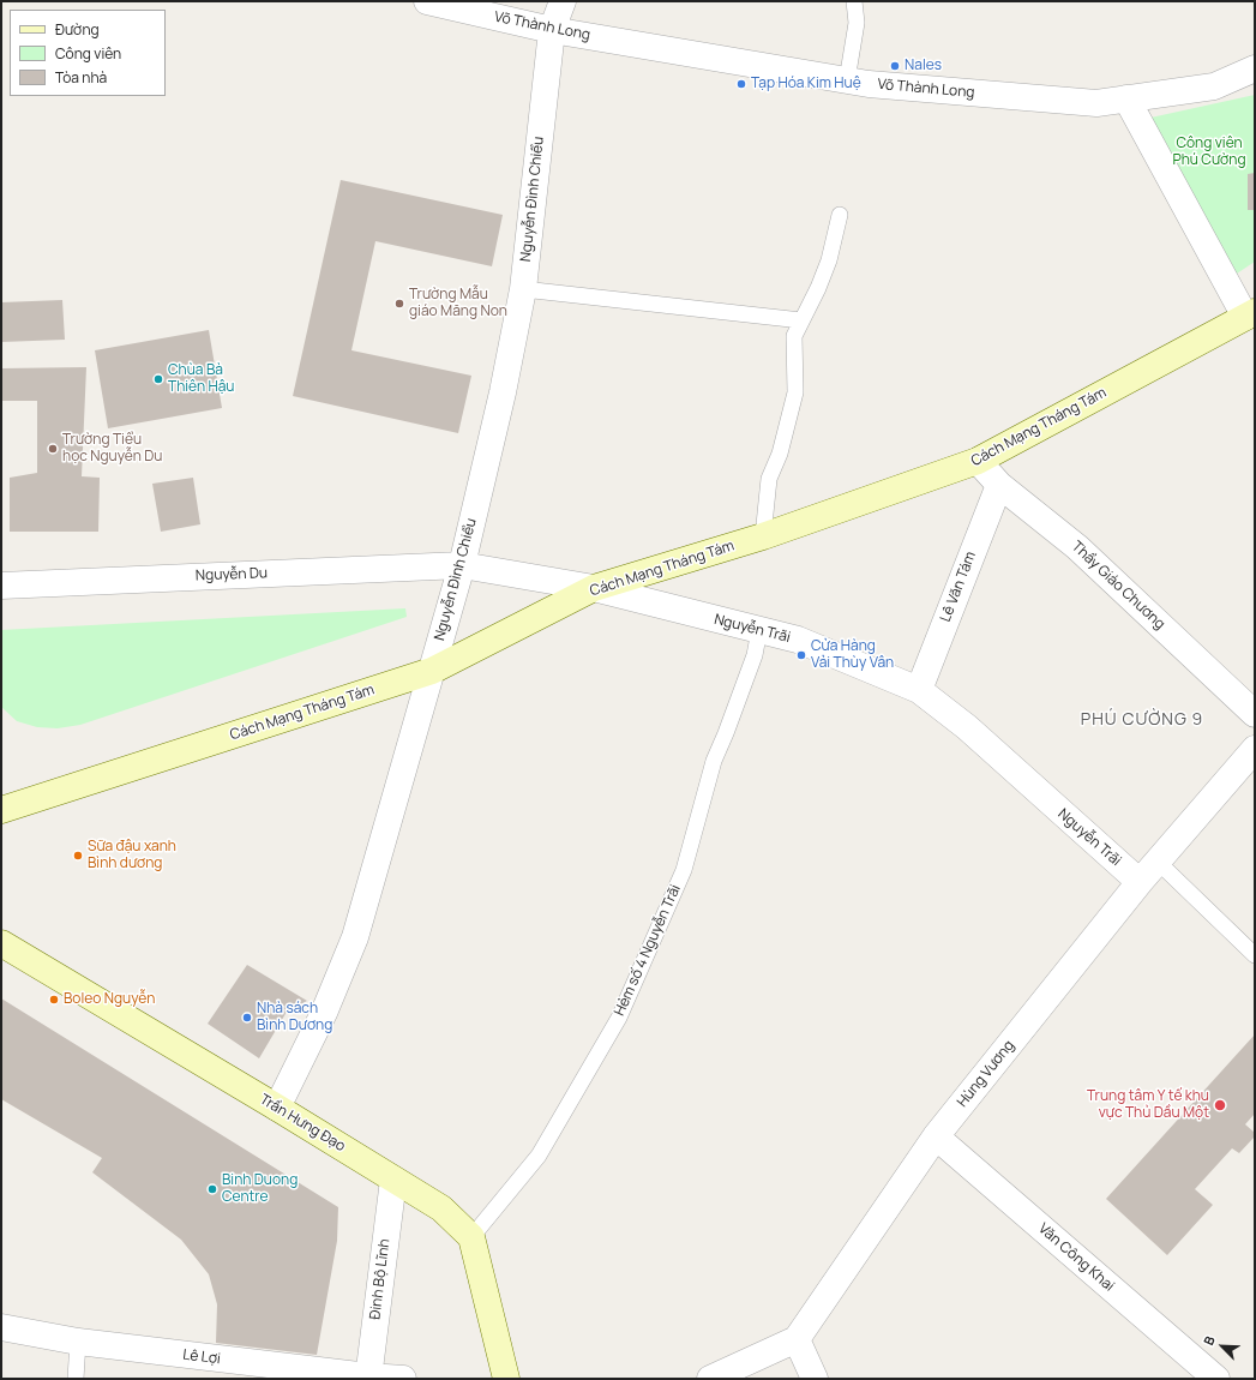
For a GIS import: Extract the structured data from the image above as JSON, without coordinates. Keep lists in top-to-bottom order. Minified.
{"streets":{"main road":["Cách Mạng Tháng Tám","Trần Hưng Đạo"],"street":["Võ Thành Long","Nguyễn Đình Chiểu","Nguyễn Du","Thầy Giáo Chương","Lê Văn Tám","Nguyễn Trãi","Hùng Vương","Văn Công Khai","Đinh Bộ Lĩnh","Lê Lợi"],"lane":["Hẻm số 4 Nguyễn Trãi"]},"crossings":[["Võ Thành Long","Nguyễn Đình Chiểu"],["Nguyễn Đình Chiểu","Cách Mạng Tháng Tám"],["Nguyễn Đình Chiểu","Nguyễn Du"],["Nguyễn Đình Chiểu","Nguyễn Trãi"],["Nguyễn Đình Chiểu","Trần Hưng Đạo"],["Cách Mạng Tháng Tám","Thầy Giáo Chương"],["Cách Mạng Tháng Tám","Nguyễn Trãi"],["Nguyễn Du","Nguyễn Trãi"],["Thầy Giáo Chương","Lê Văn Tám"],["Lê Văn Tám","Nguyễn Trãi"],["Nguyễn Trãi","Hẻm số 4 Nguyễn Trãi"],["Nguyễn Trãi","Hùng Vương"],["Hẻm số 4 Nguyễn Trãi","Trần Hưng Đạo"],["Hùng Vương","Văn Công Khai"],["Trần Hưng Đạo","Đinh Bộ Lĩnh"],["Đinh Bộ Lĩnh","Lê Lợi"]],"districts":["PHÚ CƯỜNG 9"],"parks":["Công viên Phú Cường"],"places":["Nales","Tạp Hóa Kim Huệ","Trường Mẫu giáo Măng Non","Chùa Bà Thiên Hậu","Trường Tiểu học Nguyễn Du","Cửa Hàng Vải Thùy Vân","Sữa đậu xanh Bình dương","Boleo Nguyễn","Nhà sách Bình Dương","Trung tâm Y tế khu vực Thủ Dầu Một","Binh Duong Centre"],"legend":["Đường","Công viên","Tòa nhà"],"north":"top left"}
